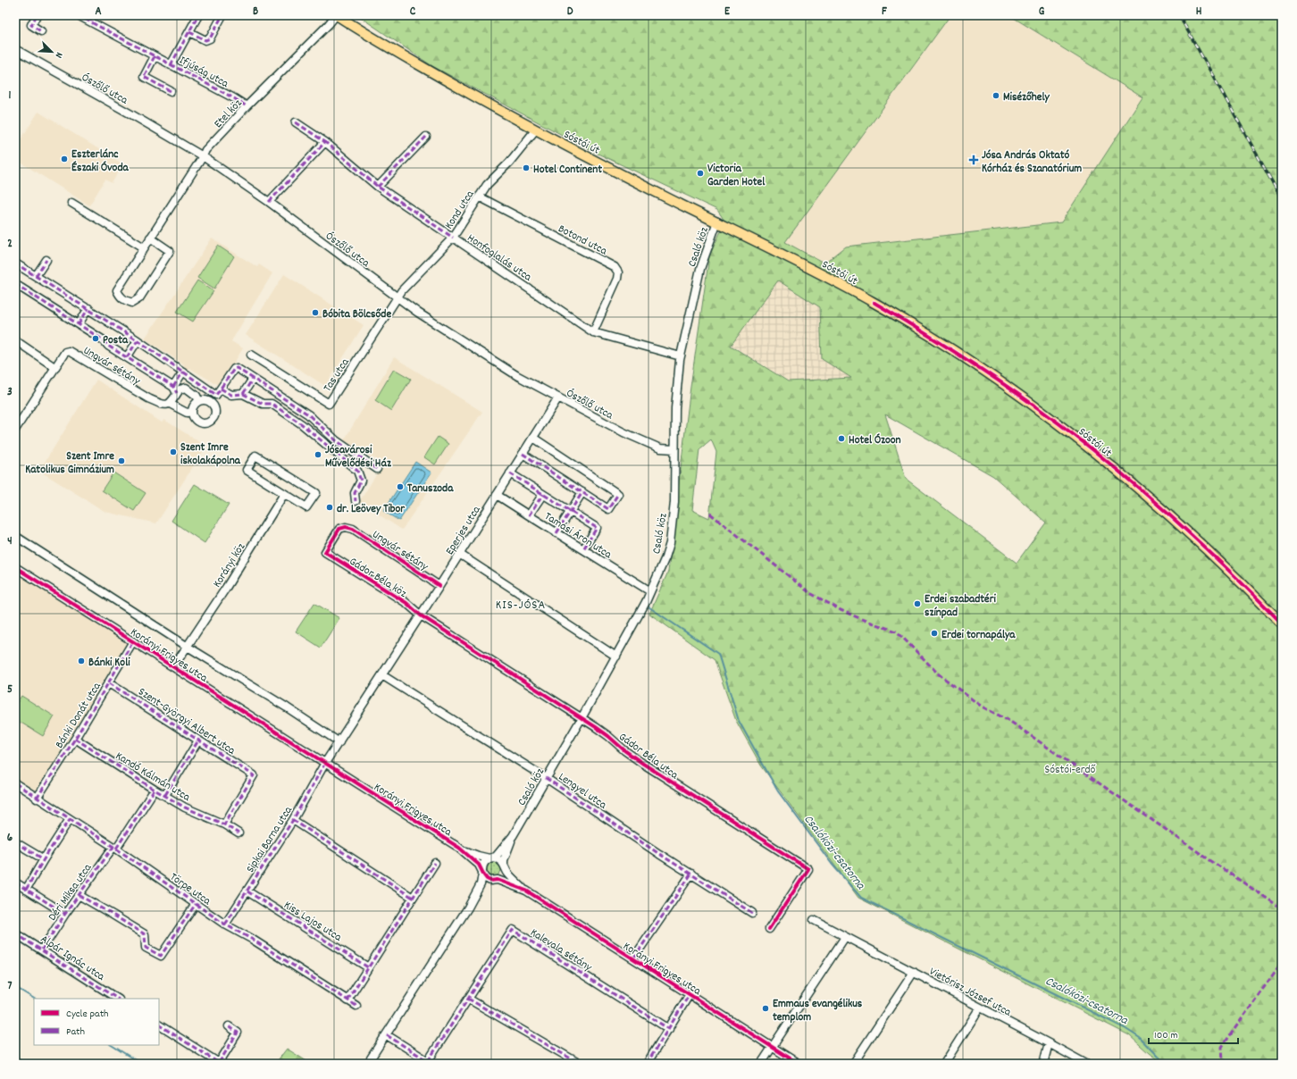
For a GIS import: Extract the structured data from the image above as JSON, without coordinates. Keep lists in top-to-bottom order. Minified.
{"streets":{"main road":["Sóstói út"],"street":["Ifjúság utca","Ószőlő utca","Etel köz","Kond utca","Botond utca","Csaló köz","Honfoglalás utca","Ungvár sétány","Tas utca","Eperjes utca","Tamási Áron utca","Korányi köz","Gádor Béla köz","Korányi Frigyes utca","Bánki Donát utca","Szent-Györgyi Albert utca","Gádor Béla utca","Kandó Kálmán utca","Lengyel utca","Sipkai Barna utca","Törpe utca","Déri Miksa utca","Kiss Lajos utca","Kalevala sétány","Alpár Ignác utca","Vietórisz József utca"]},"crossings":[["Ifjúság utca","Etel köz"],["Ószőlő utca","Etel köz"],["Ószőlő utca","Kond utca"],["Ószőlő utca","Csaló köz"],["Ószőlő utca","Tas utca"],["Ószőlő utca","Eperjes utca"],["Etel köz","Sóstói út"],["Sóstói út","Kond utca"],["Sóstói út","Csaló köz"],["Kond utca","Botond utca"],["Kond utca","Honfoglalás utca"],["Kond utca","Tas utca"],["Botond utca","Honfoglalás utca"],["Csaló köz","Honfoglalás utca"],["Csaló köz","Tamási Áron utca"],["Csaló köz","Korányi Frigyes utca"],["Csaló köz","Gádor Béla utca"],["Csaló köz","Lengyel utca"],["Ungvár sétány","Eperjes utca"],["Ungvár sétány","Gádor Béla köz"],["Eperjes utca","Tamási Áron utca"],["Eperjes utca","Gádor Béla köz"],["Eperjes utca","Korányi Frigyes utca"],["Eperjes utca","Gádor Béla utca"],["Eperjes utca","Lengyel utca"],["Eperjes utca","Sipkai Barna utca"],["Korányi köz","Korányi Frigyes utca"],["Gádor Béla köz","Gádor Béla utca"],["Korányi Frigyes utca","Bánki Donát utca"],["Korányi Frigyes utca","Sipkai Barna utca"],["Bánki Donát utca","Szent-Györgyi Albert utca"],["Bánki Donát utca","Kandó Kálmán utca"],["Bánki Donát utca","Törpe utca"],["Szent-Györgyi Albert utca","Kandó Kálmán utca"],["Kandó Kálmán utca","Déri Miksa utca"],["Sipkai Barna utca","Törpe utca"],["Sipkai Barna utca","Kiss Lajos utca"],["Törpe utca","Déri Miksa utca"],["Déri Miksa utca","Alpár Ignác utca"]],"districts":["KIS-JÓSA"],"water":["Csalóközi-csatorna"],"parks":["Sóstói-erdő"],"places":{"other":["Misézőhely","Eszterlánc Északi Óvoda","Hotel Continent","Victoria Garden Hotel","Bóbita Bölcsőde","Posta","Hotel Ózoon","Szent Imre iskolakápolna","Jósavárosi Művelődési Ház","Szent Imre Katolikus Gimnázium","Tanuszoda","dr. Leövey Tibor","Erdei szabadtéri színpad","Erdei tornapálya","Bánki Koli","Emmaus evangélikus templom"],"health":["Jósa András Oktató Kórház és Szanatórium"]},"legend":["Cycle path","Path"],"scale_bar":"100 m","north":"bottom right","grid":{"columns":["A","B","C","D","E","F","G","H"],"rows":["1","2","3","4","5","6","7"]}}
